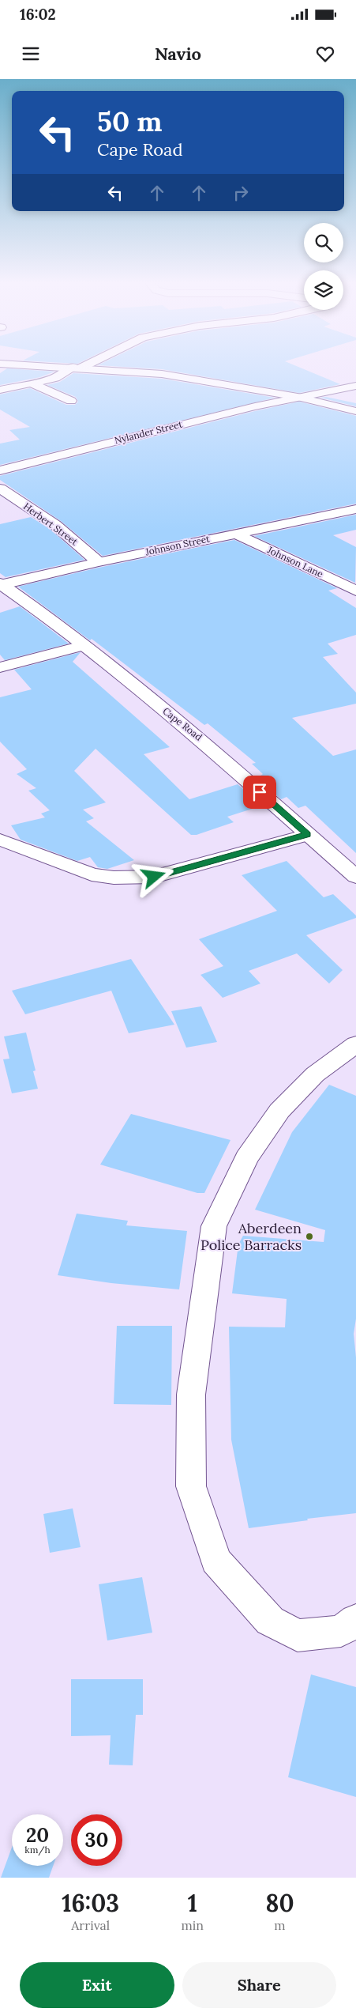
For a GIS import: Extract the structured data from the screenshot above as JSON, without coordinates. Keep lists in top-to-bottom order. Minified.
{"streets":{"street":["Nylander Street","Herbert Street","Johnson Street","Johnson Lane","Cape Road"]},"crossings":[["Herbert Street","Johnson Street"],["Johnson Street","Johnson Lane"],["Johnson Street","Cape Road"]],"places":["Aberdeen Police Barracks"],"page":{"status":"16:02","header":"Navio","turn":["50 m","Cape Road"],"speed":"20 km/h","limit":"30","eta":["16:03","Arrival","1","min","80","m"],"buttons":["Exit","Share"]}}
